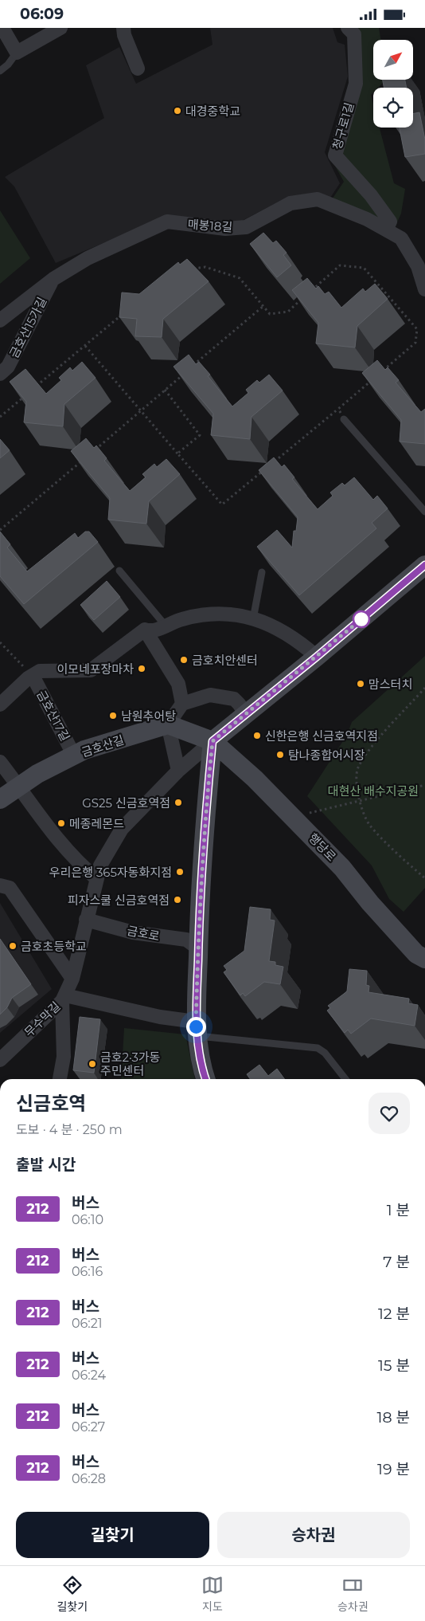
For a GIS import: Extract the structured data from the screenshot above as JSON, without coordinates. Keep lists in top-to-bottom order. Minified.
{"streets":{"main road":["금호산길","행당로"],"street":["청구로1길","매봉18길","금호산15가길","금호산17길","금호로","무수막길"]},"crossings":[["청구로1길","매봉18길"],["매봉18길","금호산15가길"],["금호산17길","금호산길"],["행당로","무수막길"],["금호로","무수막길"]],"parks":["대현산 배수지공원"],"places":["대경중학교","금호치안센터","이모네포장마차","맘스터치","남원추어탕","신한은행 신금호역지점","탐나종합어시장","GS25 신금호역점","메종레몬드","우리은행 365자동화지점","피자스쿨 신금호역점","금호초등학교","금호2·3가동 주민센터"],"lines":["bus line 212"],"north":"top right","page":{"status":"06:09","heading":[["신금호역","도보 · 4 분 · 250 m"],"출발 시간"],"list":[{"mark":"212","name":"버스","note":"06:10","value":"1 분"},{"mark":"212","name":"버스","note":"06:16","value":"7 분"},{"mark":"212","name":"버스","note":"06:21","value":"12 분"},{"mark":"212","name":"버스","note":"06:24","value":"15 분"},{"mark":"212","name":"버스","note":"06:27","value":"18 분"},{"mark":"212","name":"버스","note":"06:28","value":"19 분"}],"buttons":["길찾기","승차권"],"tabs":["길찾기","지도","승차권"]}}
